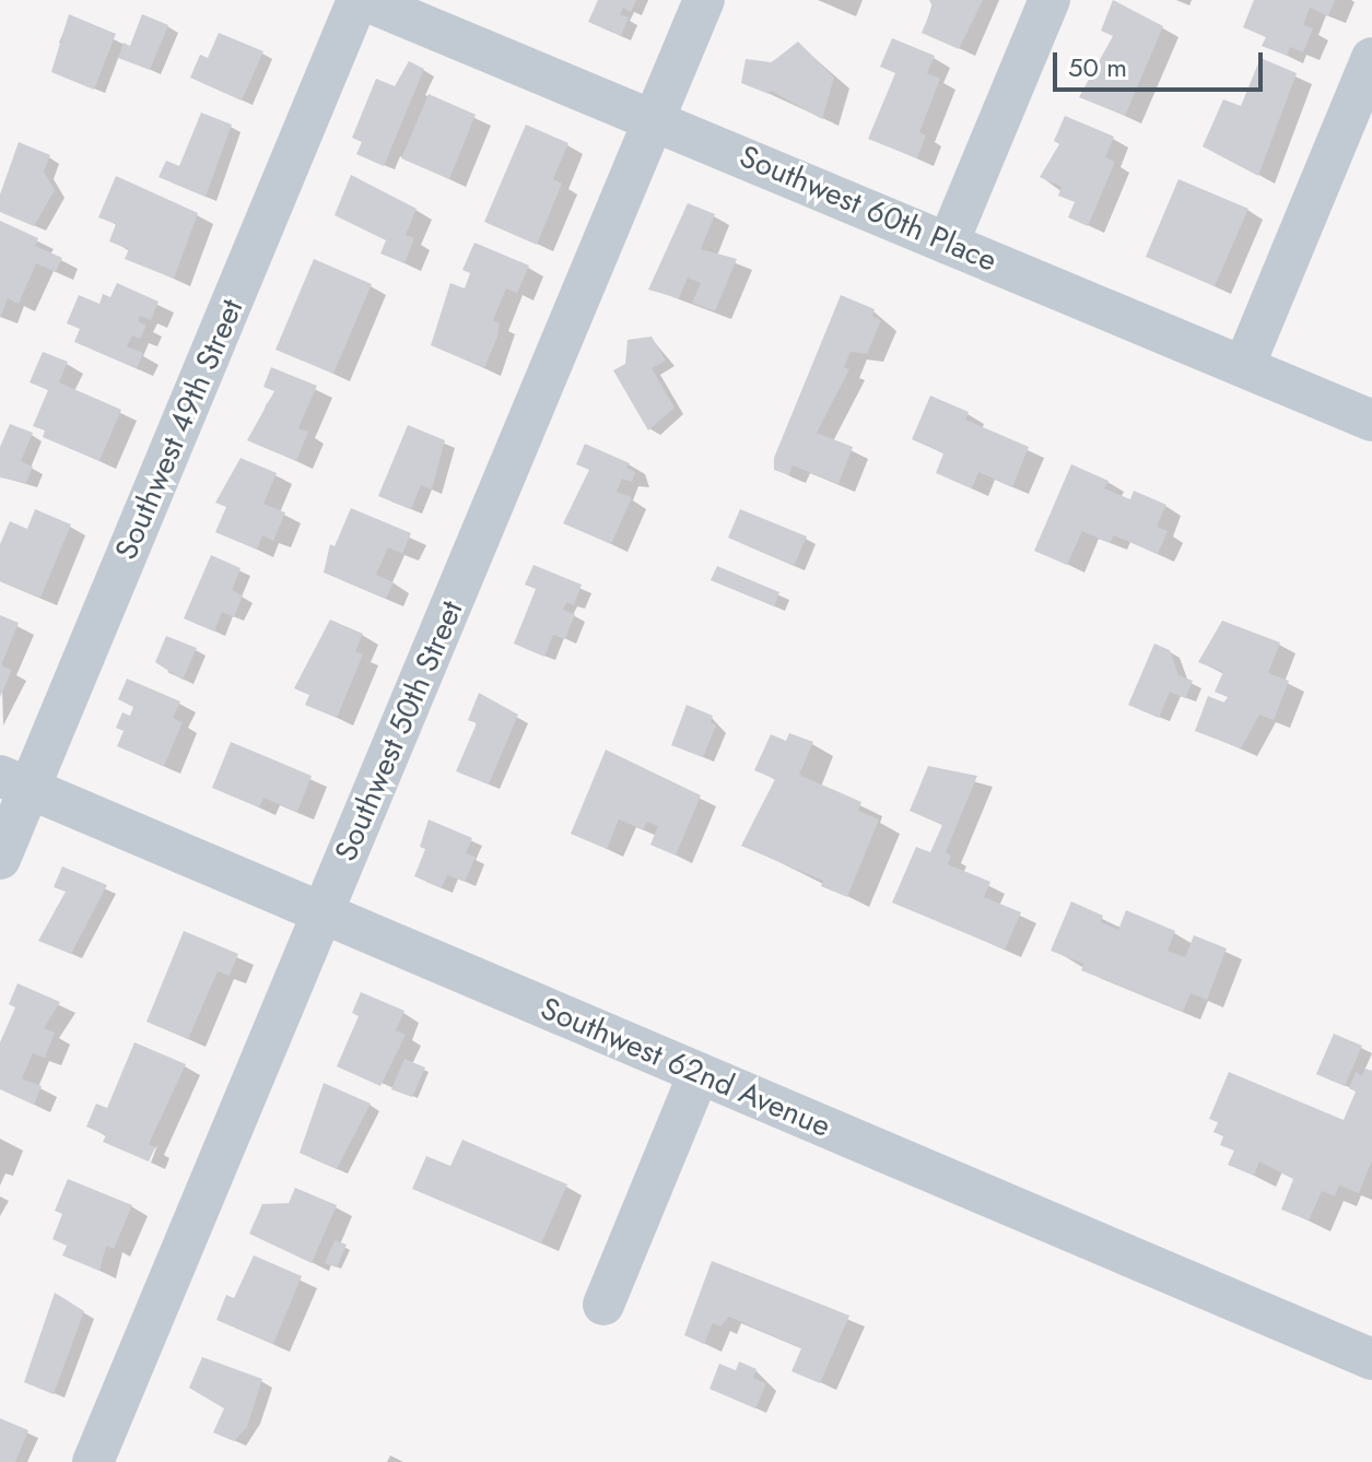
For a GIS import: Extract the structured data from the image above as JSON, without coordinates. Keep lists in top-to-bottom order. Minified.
{"streets":{"street":["Southwest 60th Place","Southwest 49th Street","Southwest 50th Street","Southwest 62nd Avenue"]},"crossings":[["Southwest 60th Place","Southwest 49th Street"],["Southwest 60th Place","Southwest 50th Street"],["Southwest 49th Street","Southwest 62nd Avenue"],["Southwest 50th Street","Southwest 62nd Avenue"]],"scale_bar":"50 m"}
